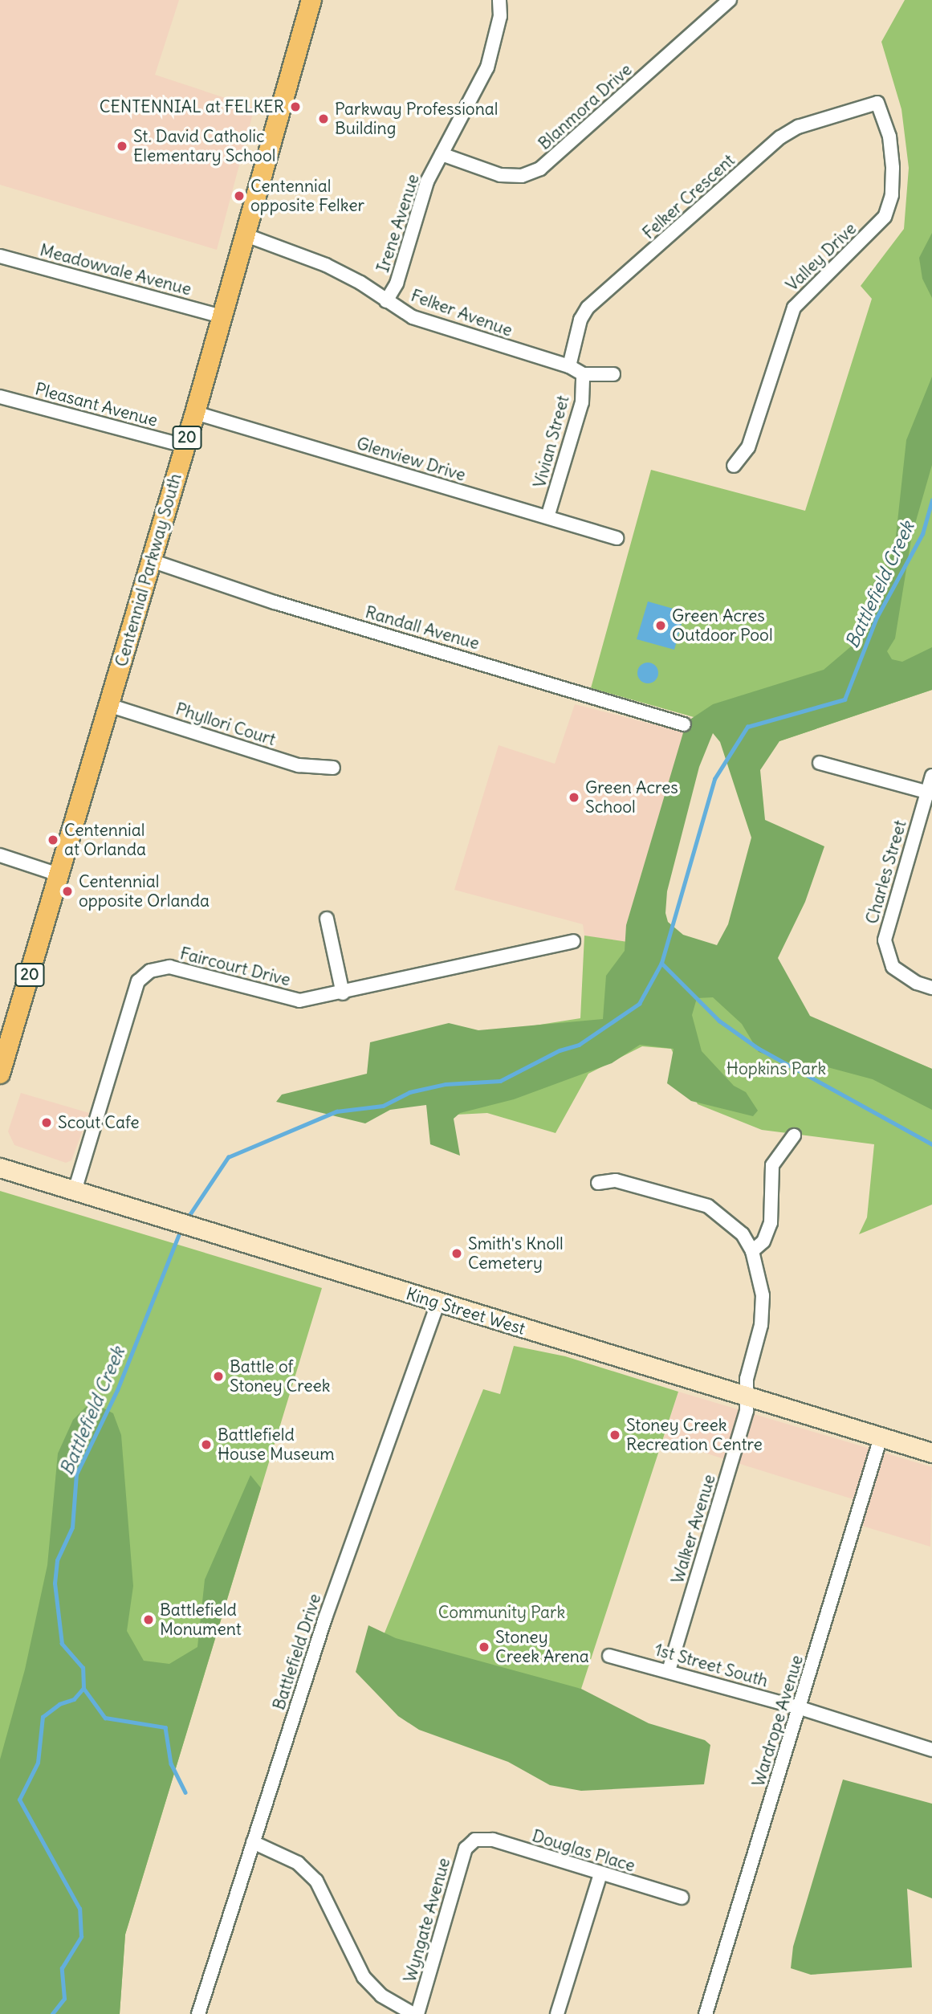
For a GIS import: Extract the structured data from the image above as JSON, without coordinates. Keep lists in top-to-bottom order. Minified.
{"streets":{"main road":["20","Centennial Parkway South","King Street West"],"street":["Blanmora Drive","Felker Crescent","Irene Avenue","Valley Drive","Meadowvale Avenue","Felker Avenue","Pleasant Avenue","Vivian Street","Glenview Drive","Randall Avenue","Phyllori Court","Charles Street","Faircourt Drive","Walker Avenue","Battlefield Drive","1st Street South","Wardrope Avenue","Douglas Place","Wyngate Avenue"]},"crossings":[["Blanmora Drive","Irene Avenue"],["Felker Crescent","Valley Drive"],["Felker Crescent","Felker Avenue"],["Irene Avenue","Felker Avenue"],["Meadowvale Avenue","Centennial Parkway South"],["Felker Avenue","Vivian Street"],["Felker Avenue","Centennial Parkway South"],["Pleasant Avenue","Centennial Parkway South"],["Vivian Street","Glenview Drive"],["Glenview Drive","Centennial Parkway South"],["Centennial Parkway South","Randall Avenue"],["Centennial Parkway South","Phyllori Court"],["Faircourt Drive","King Street West"],["King Street West","Walker Avenue"],["King Street West","Battlefield Drive"],["King Street West","Wardrope Avenue"],["Walker Avenue","1st Street South"],["1st Street South","Wardrope Avenue"],["Douglas Place","Wyngate Avenue"]],"water":["Battlefield Creek"],"parks":["Hopkins Park","Community Park"],"places":["CENTENNIAL at FELKER","Parkway Professional Building","St. David Catholic Elementary School","Centennial opposite Felker","Green Acres Outdoor Pool","Green Acres School","Centennial at Orlanda","Centennial opposite Orlanda","Scout Cafe","Smith's Knoll Cemetery","Battle of Stoney Creek","Stoney Creek Recreation Centre","Battlefield House Museum","Battlefield Monument","Stoney Creek Arena"]}
